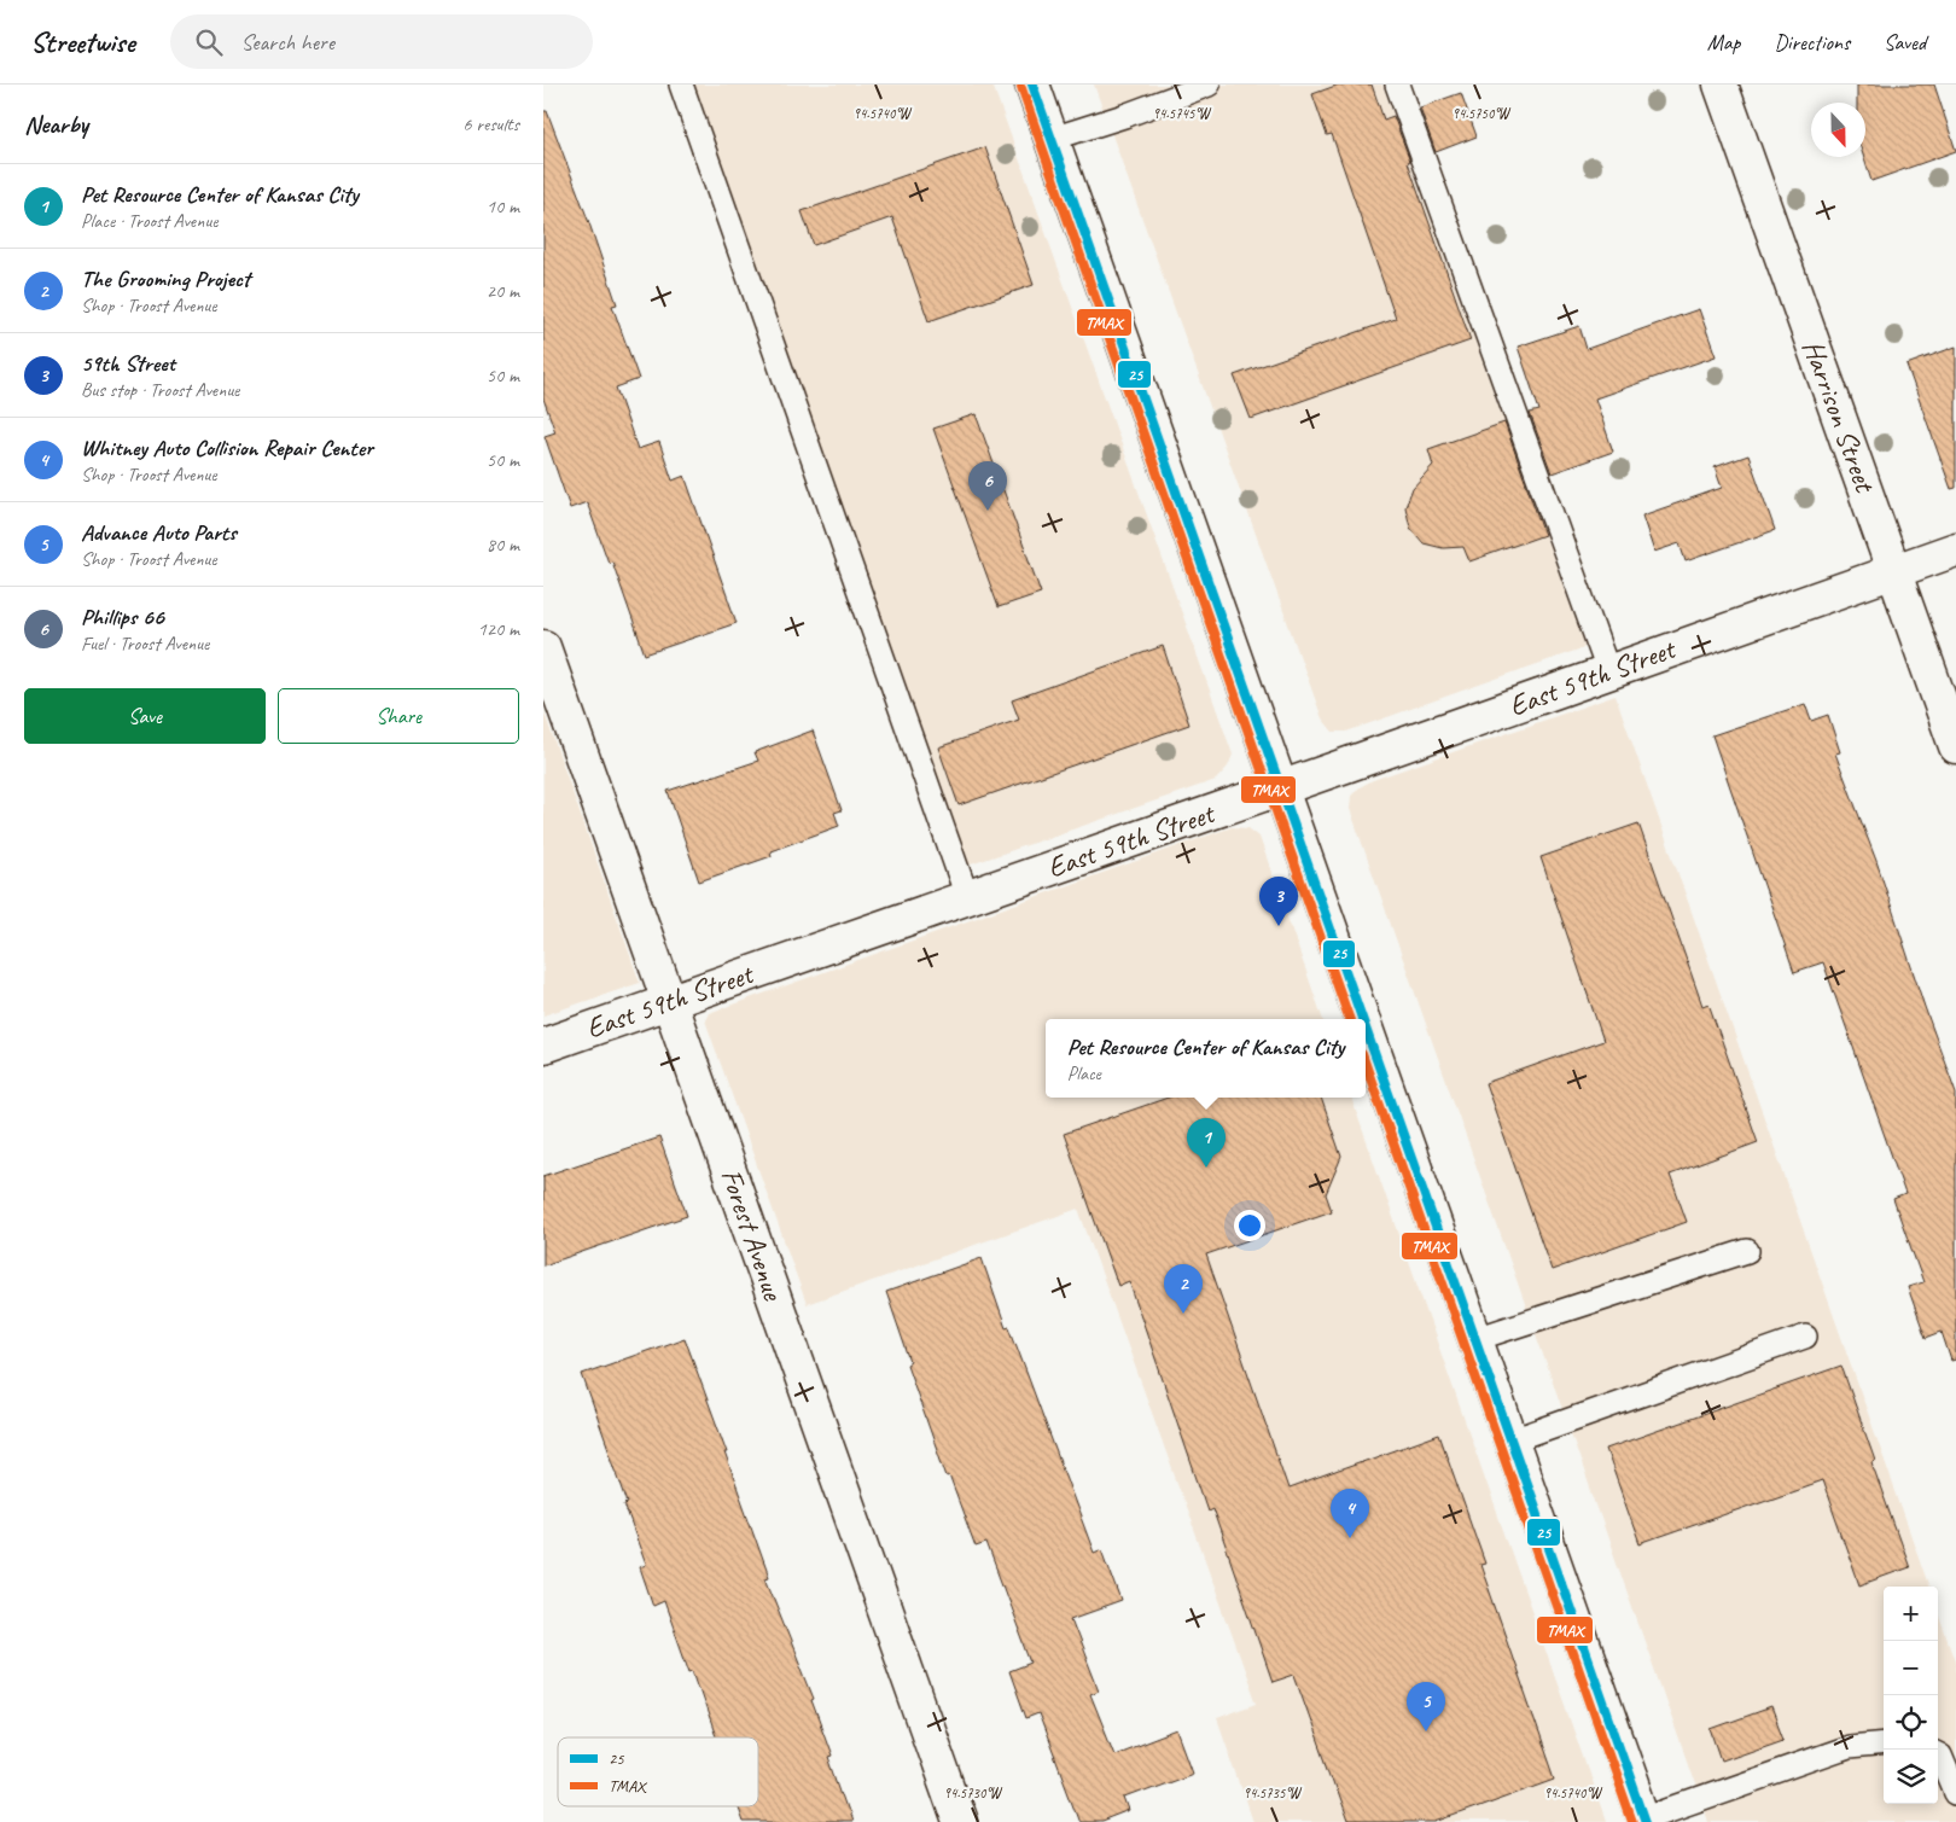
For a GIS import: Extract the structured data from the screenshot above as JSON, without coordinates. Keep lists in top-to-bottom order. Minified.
{"streets":{"street":["Harrison Street","East 59th Street","Forest Avenue"]},"crossings":[["Harrison Street","East 59th Street"],["East 59th Street","Forest Avenue"]],"lines":["transit line 25","transit line TMAX"],"legend":["25","TMAX"],"north":"bottom","page":{"header":"Streetwise","search":"Search here","nav":["Map","Directions","Saved"],"heading":["Nearby","6 results"],"list":[{"mark":"1","name":"Pet Resource Center of Kansas City","note":"Place · Troost Avenue","value":"10 m"},{"mark":"2","name":"The Grooming Project","note":"Shop · Troost Avenue","value":"20 m"},{"mark":"3","name":"59th Street","note":"Bus stop · Troost Avenue","value":"50 m"},{"mark":"4","name":"Whitney Auto Collision Repair Center","note":"Shop · Troost Avenue","value":"50 m"},{"mark":"5","name":"Advance Auto Parts","note":"Shop · Troost Avenue","value":"80 m"},{"mark":"6","name":"Phillips 66","note":"Fuel · Troost Avenue","value":"120 m"}],"pins":["6","3","1","2","4","5"],"buttons":["Save","Share"],"popup":["Pet Resource Center of Kansas City","Place"],"map_buttons":["+","−"]},"coordinates":["94.5740°W","94.5745°W","94.5750°W","94.5730°W","94.5735°W"]}
